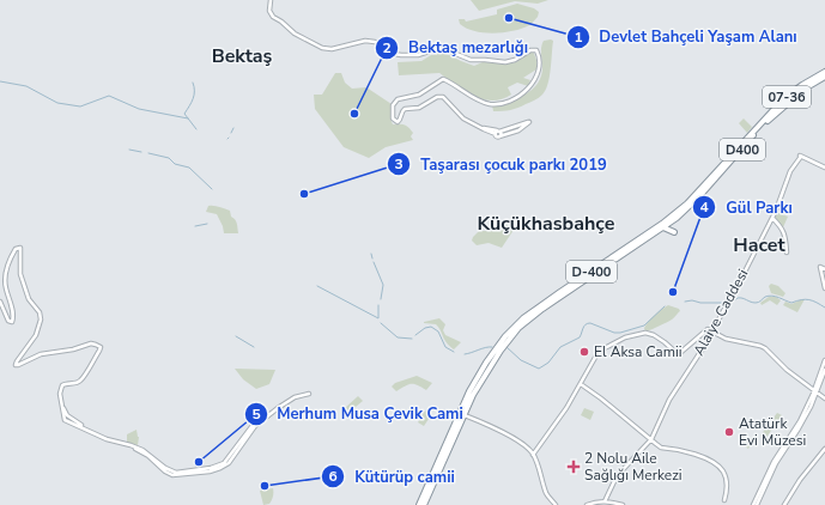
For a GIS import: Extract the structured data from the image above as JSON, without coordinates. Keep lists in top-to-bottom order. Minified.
{"streets":{"highway":["07-36","D400","D-400"],"street":["Alaiye Caddesi"]},"crossings":[["07-36","D400"],["D400","D-400"]],"districts":["Bektaş","Küçükhasbahçe","Hacet"],"places":{"other":["Devlet Bahçeli Yaşam Alanı","Bektaş mezarlığı","Taşarası çocuk parkı 2019","Gül Parkı","El Aksa Camii","Atatürk Evi Müzesi","Merhum Musa Çevik Cami","Kütürüp camii"],"health":["2 Nolu Aile Sağlığı Merkezi"]}}
